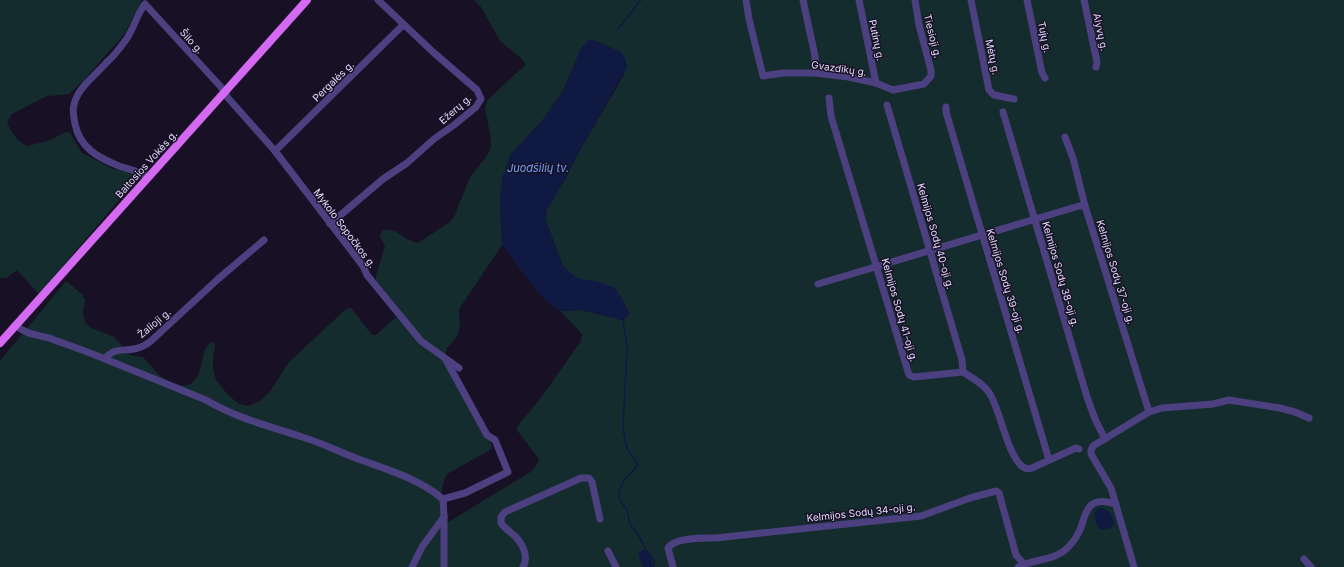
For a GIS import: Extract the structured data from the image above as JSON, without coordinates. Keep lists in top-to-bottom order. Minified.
{"streets":{"main road":["Baltosios Vokės g."],"street":["Alyvų g.","Tiesioji g.","Tujų g.","Putinų g.","Šilo g.","Mėtų g.","Gvazdikų g.","Pergalės g.","Ežerų g.","Mykolo Sopočkos g.","Kelmijos Sodų 40-oji g.","Kelmijos Sodų 37-oji g.","Kelmijos Sodų 38-oji g.","Kelmijos Sodų 39-oji g.","Kelmijos Sodų 41-oji g.","Žalioji g.","Kelmijos Sodų 34-oji g."]},"crossings":[["Tiesioji g.","Gvazdikų g."],["Putinų g.","Gvazdikų g."],["Šilo g.","Baltosios Vokės g."],["Šilo g.","Mykolo Sopočkos g."],["Pergalės g.","Ežerų g."],["Pergalės g.","Mykolo Sopočkos g."],["Ežerų g.","Mykolo Sopočkos g."],["Baltosios Vokės g.","Mykolo Sopočkos g."],["Kelmijos Sodų 40-oji g.","Kelmijos Sodų 41-oji g."]],"water":["Juodšilių tv."]}
